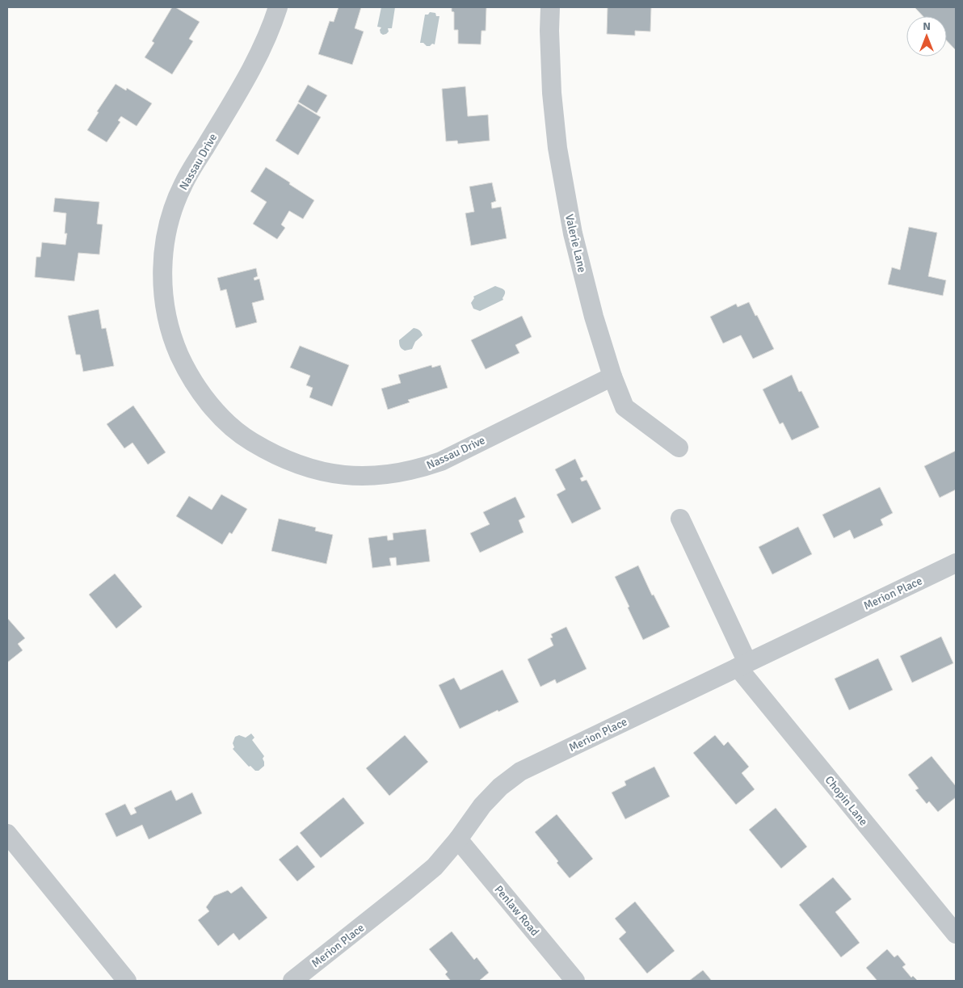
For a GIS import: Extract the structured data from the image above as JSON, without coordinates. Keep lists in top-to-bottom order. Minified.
{"streets":{"street":["Nassau Drive","Valerie Lane","Merion Place","Chopin Lane","Penlaw Road"]},"crossings":[["Nassau Drive","Valerie Lane"],["Merion Place","Chopin Lane"],["Merion Place","Penlaw Road"]],"north":"top"}
